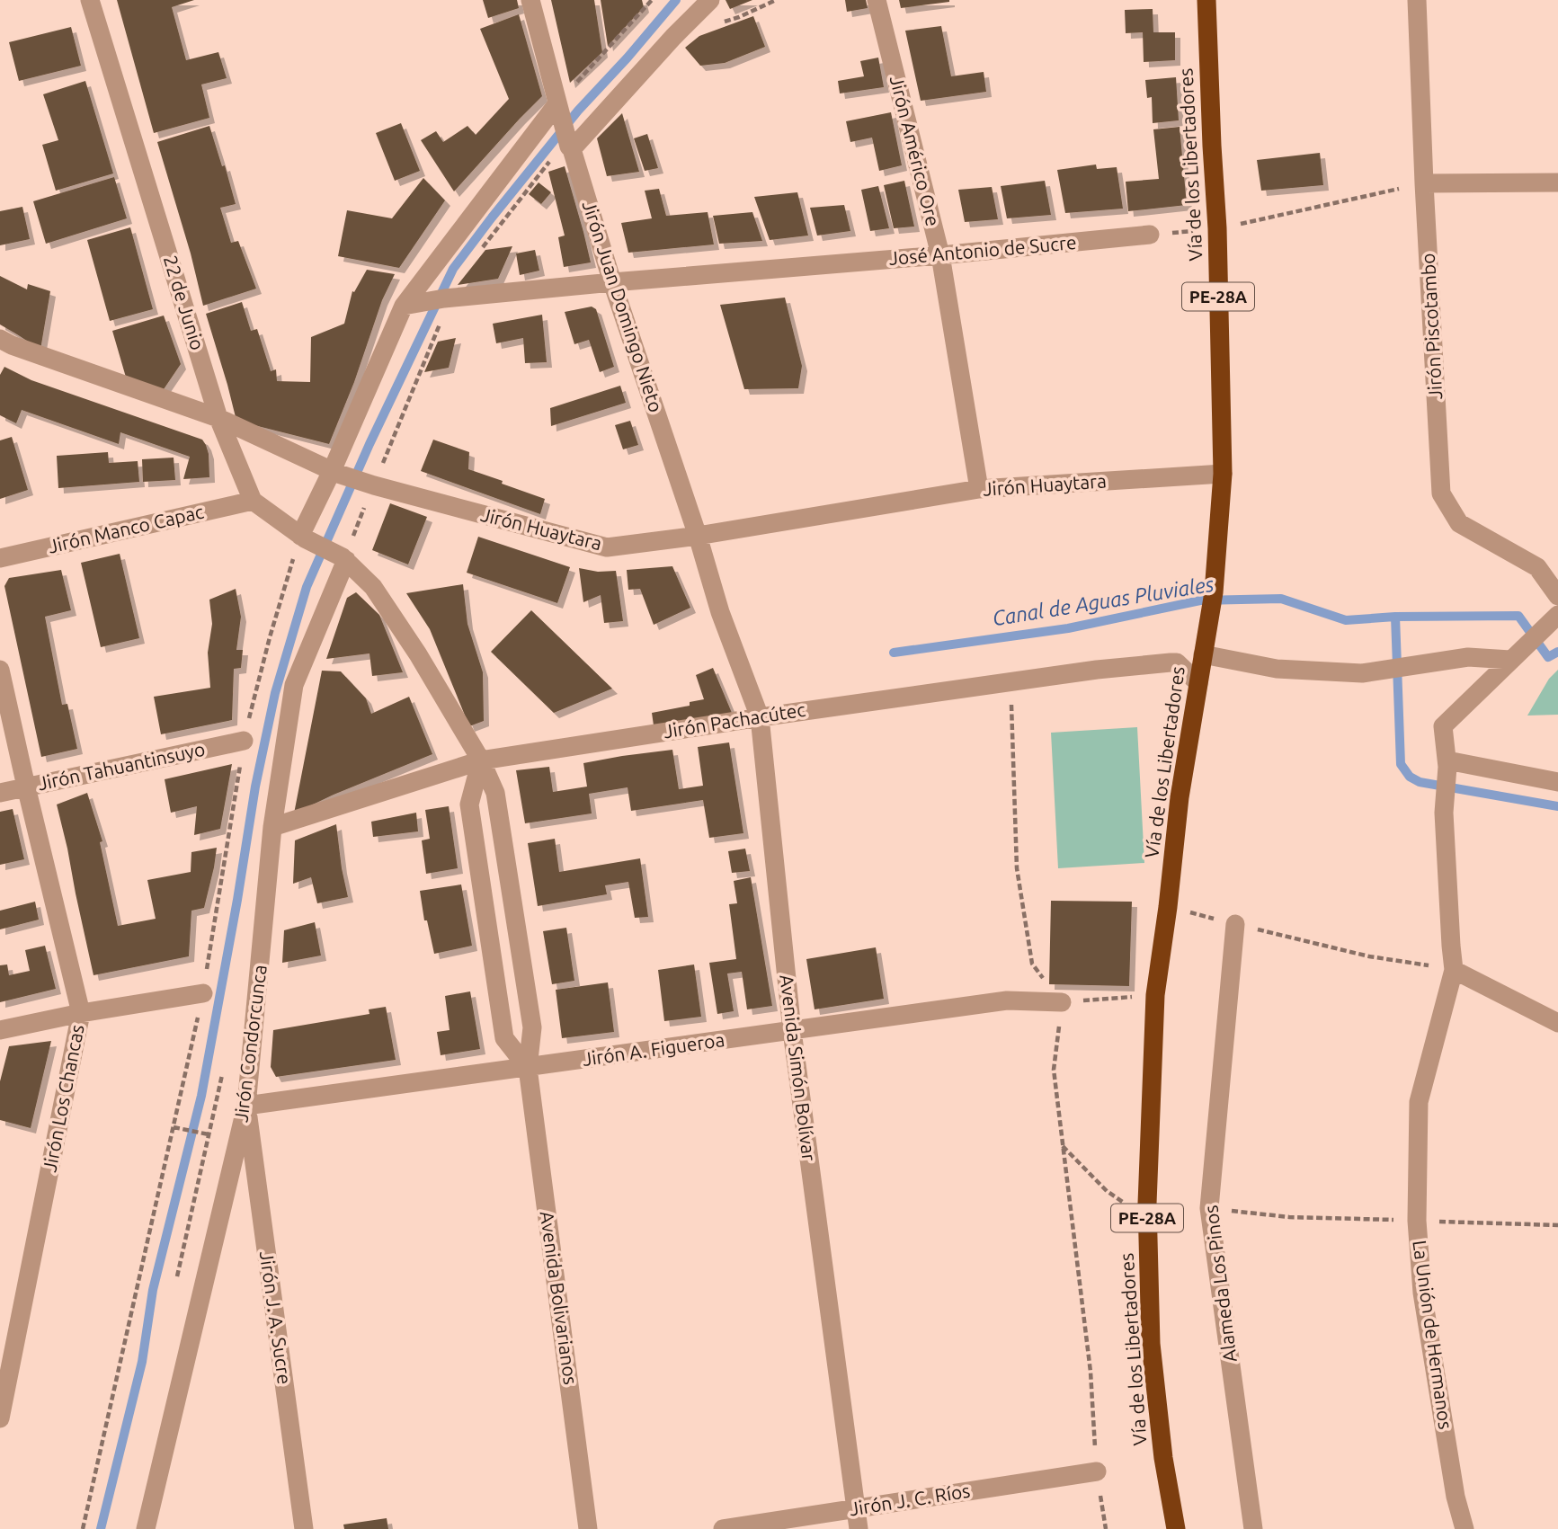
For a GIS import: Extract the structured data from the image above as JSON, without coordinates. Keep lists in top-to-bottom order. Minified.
{"streets":{"highway":["Vía de los Libertadores","PE-28A"],"street":["Jirón Américo Ore","José Antonio de Sucre","22 de Junio","Jirón Juan Domingo Nieto","Jirón Piscotambo","Jirón Huaytara","Jirón Manco Capac","Jirón Pachacútec","Jirón Tahuantinsuyo","Jirón Condorcunca","Jirón A. Figueroa","Avenida Simón Bolívar","Jirón Los Chancas","Alameda Los Pinos","Avenida Bolivarianos","Jirón J. A. Sucre","La Unión de Hermanos","Jirón J. C. Ríos"]},"crossings":[["Jirón Américo Ore","José Antonio de Sucre"],["Jirón Américo Ore","Jirón Huaytara"],["Vía de los Libertadores","Jirón Huaytara"],["Vía de los Libertadores","Jirón Pachacútec"],["José Antonio de Sucre","Jirón Juan Domingo Nieto"],["22 de Junio","Jirón Huaytara"],["22 de Junio","Jirón Manco Capac"],["Jirón Juan Domingo Nieto","Jirón Huaytara"],["Jirón Juan Domingo Nieto","Avenida Simón Bolívar"],["Jirón Pachacútec","Jirón Condorcunca"],["Jirón Pachacútec","Avenida Simón Bolívar"],["Jirón Pachacútec","Avenida Bolivarianos"],["Jirón Tahuantinsuyo","Jirón Los Chancas"],["Jirón Condorcunca","Jirón A. Figueroa"],["Jirón Condorcunca","Avenida Bolivarianos"],["Jirón Condorcunca","Jirón J. A. Sucre"],["Jirón A. Figueroa","Avenida Simón Bolívar"],["Jirón A. Figueroa","Avenida Bolivarianos"],["Jirón A. Figueroa","Jirón J. A. Sucre"],["Avenida Simón Bolívar","Jirón J. C. Ríos"]],"water":["Canal de Aguas Pluviales"]}
